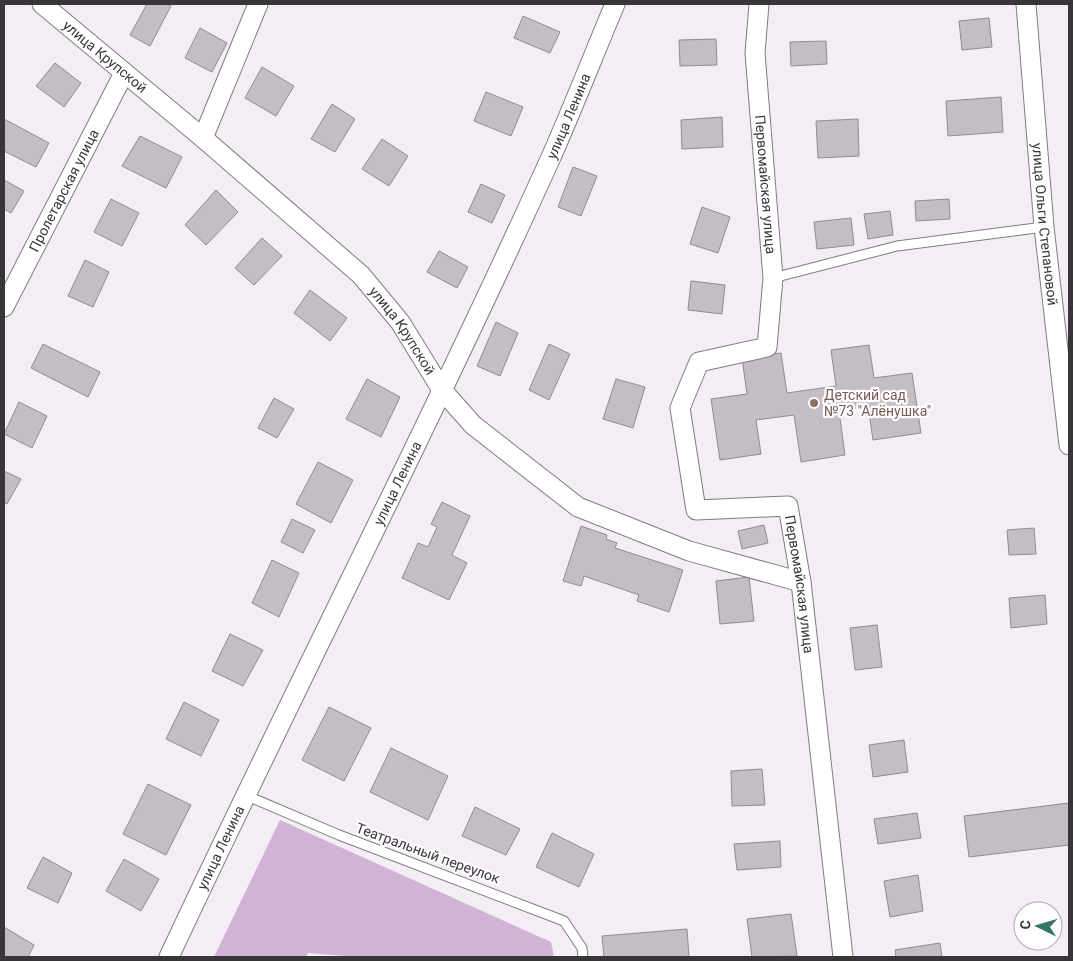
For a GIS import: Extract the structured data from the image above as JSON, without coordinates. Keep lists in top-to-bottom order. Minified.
{"streets":{"street":["улица Крупской","улица Ленина","Первомайская улица","Пролетарская улица","улица Ольги Степановой"],"lane":["Театральный переулок"]},"crossings":[["улица Крупской","улица Ленина"],["улица Крупской","Первомайская улица"],["улица Крупской","Пролетарская улица"],["улица Ленина","Театральный переулок"]],"places":["Детский сад №73 \"Алёнушка\""],"north":"left"}
